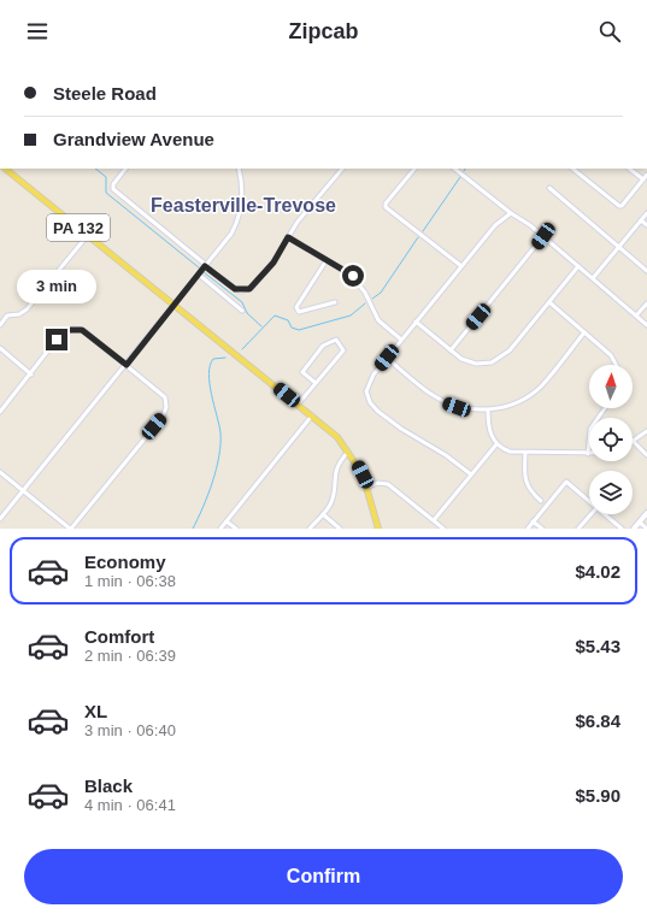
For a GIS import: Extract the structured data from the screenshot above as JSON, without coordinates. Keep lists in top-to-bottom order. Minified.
{"streets":{"main road":["PA 132"]},"districts":["Feasterville-Trevose"],"north":"top","page":{"header":"Zipcab","banner":["Steele Road","Grandview Avenue"],"bubble":"3 min","list":[{"name":"Economy","note":"1 min · 06:38","value":"$4.02"},{"name":"Comfort","note":"2 min · 06:39","value":"$5.43"},{"name":"XL","note":"3 min · 06:40","value":"$6.84"},{"name":"Black","note":"4 min · 06:41","value":"$5.90"}],"buttons":"Confirm"}}
